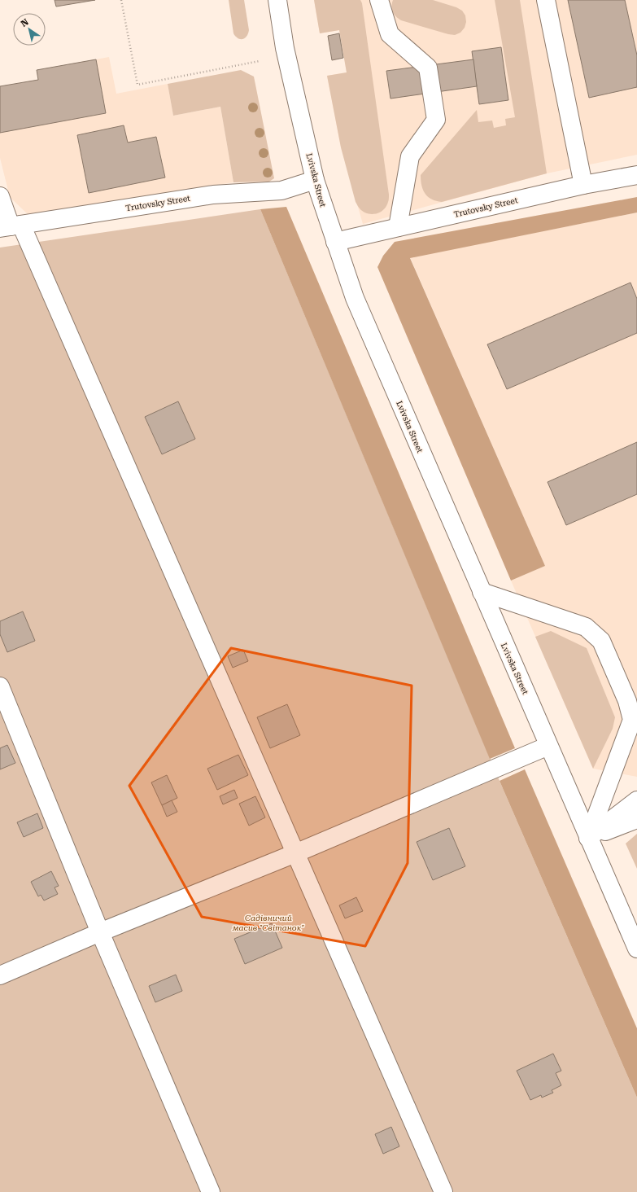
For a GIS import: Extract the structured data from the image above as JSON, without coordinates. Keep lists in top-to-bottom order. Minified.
{"streets":{"main road":["Lvivska Street","Trutovsky Street"]},"crossings":[["Lvivska Street","Trutovsky Street"]],"parks":["Садівничий масив \"Світанок\""],"north":"top left"}
